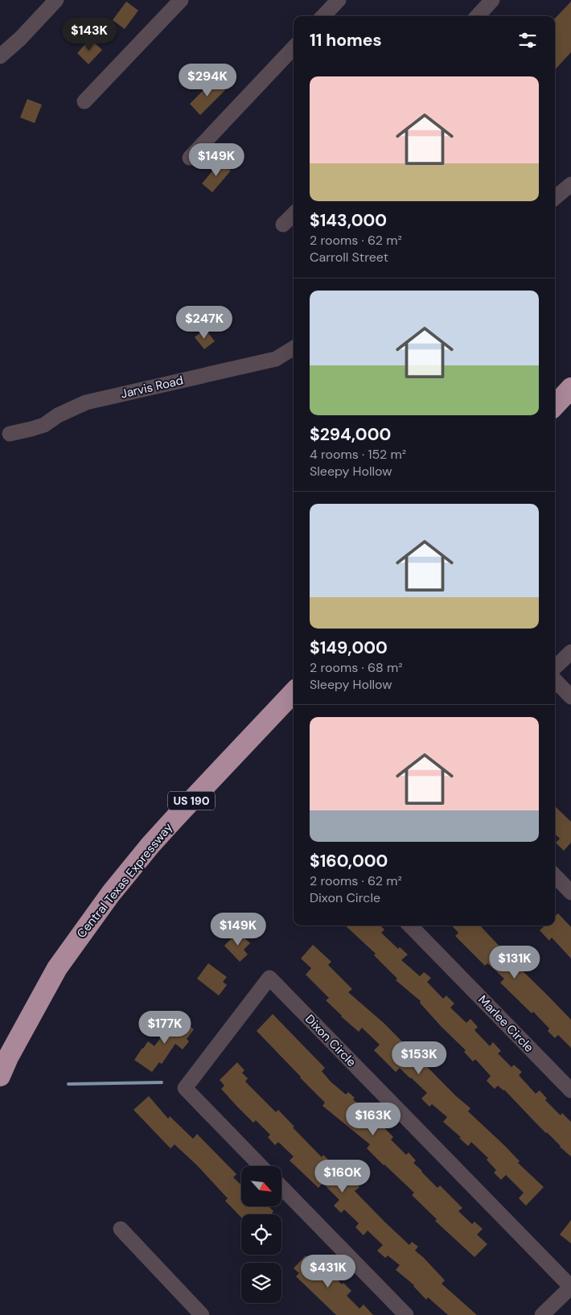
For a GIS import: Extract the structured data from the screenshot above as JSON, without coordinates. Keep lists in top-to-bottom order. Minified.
{"streets":{"highway":["US 190","Central Texas Expressway"],"street":["Jarvis Road","Marlee Circle","Dixon Circle"]},"north":"bottom right","page":{"heading":"11 homes","price":["$143K","$294K","$149K","$247K","$149K","$131K","$177K","$153K","$163K","$160K","$431K"],"list":[{"name":"$143,000","note":"2 rooms · 62 m² · Carroll Street"},{"name":"$294,000","note":"4 rooms · 152 m² · Sleepy Hollow"},{"name":"$149,000","note":"2 rooms · 68 m² · Sleepy Hollow"},{"name":"$160,000","note":"2 rooms · 62 m² · Dixon Circle"}]}}
